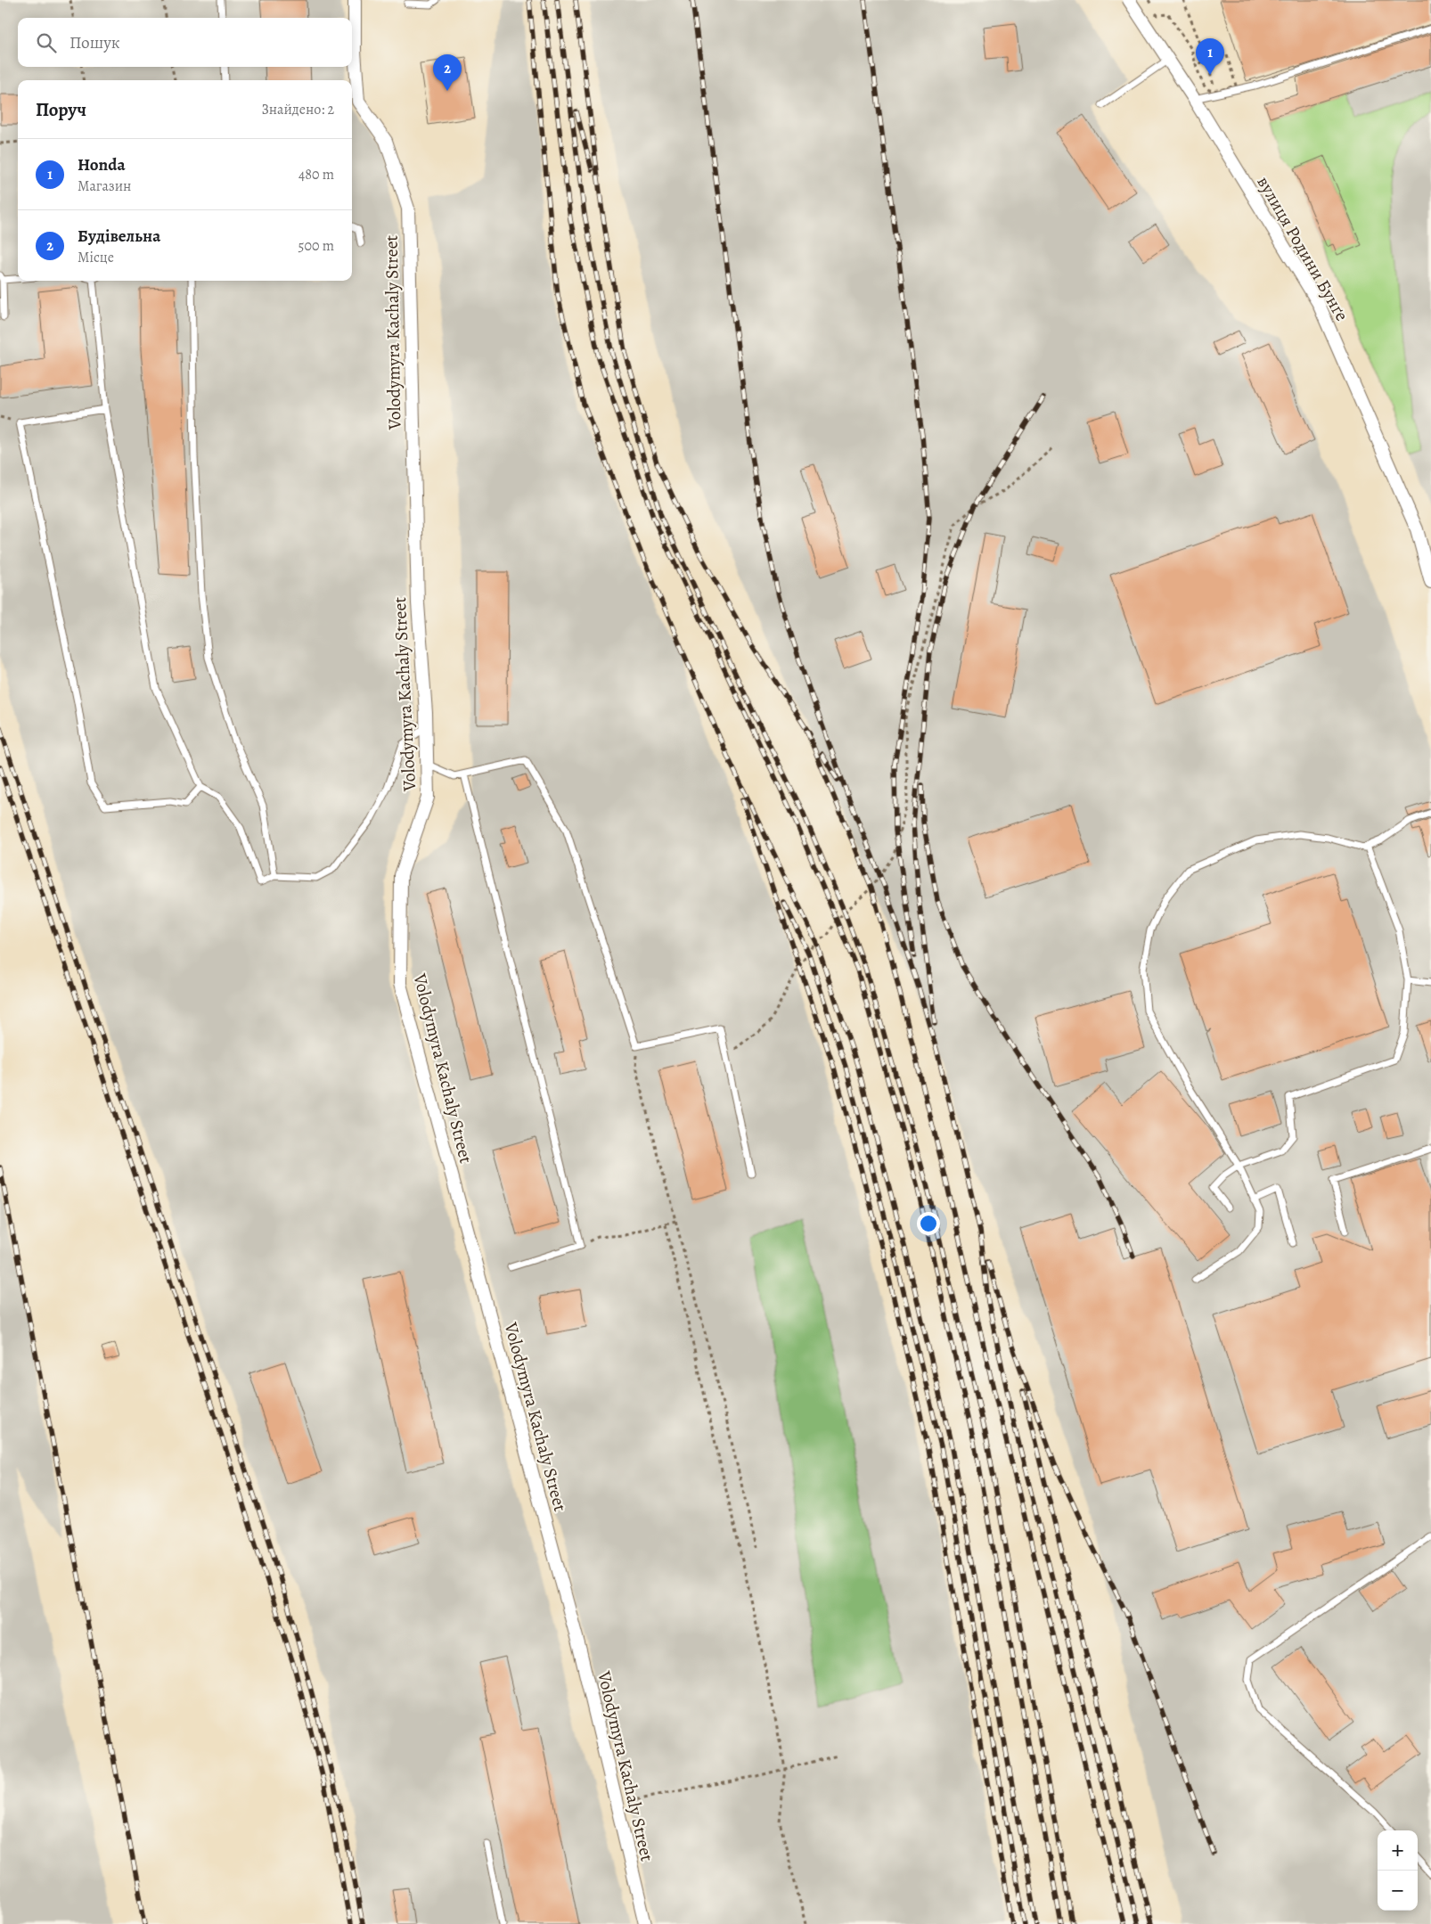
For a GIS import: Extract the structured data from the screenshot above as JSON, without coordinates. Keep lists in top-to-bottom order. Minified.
{"streets":{"street":["вулиця Родини Бунґе","Volodymyra Kachaly Street"]},"page":{"search":"Пошук","pins":["1","2"],"heading":["Поруч","Знайдено: 2"],"list":[{"mark":"1","name":"Honda","note":"Магазин","value":"480 m"},{"mark":"2","name":"Будівельна","note":"Місце","value":"500 m"}],"map_buttons":["+","−"]}}
